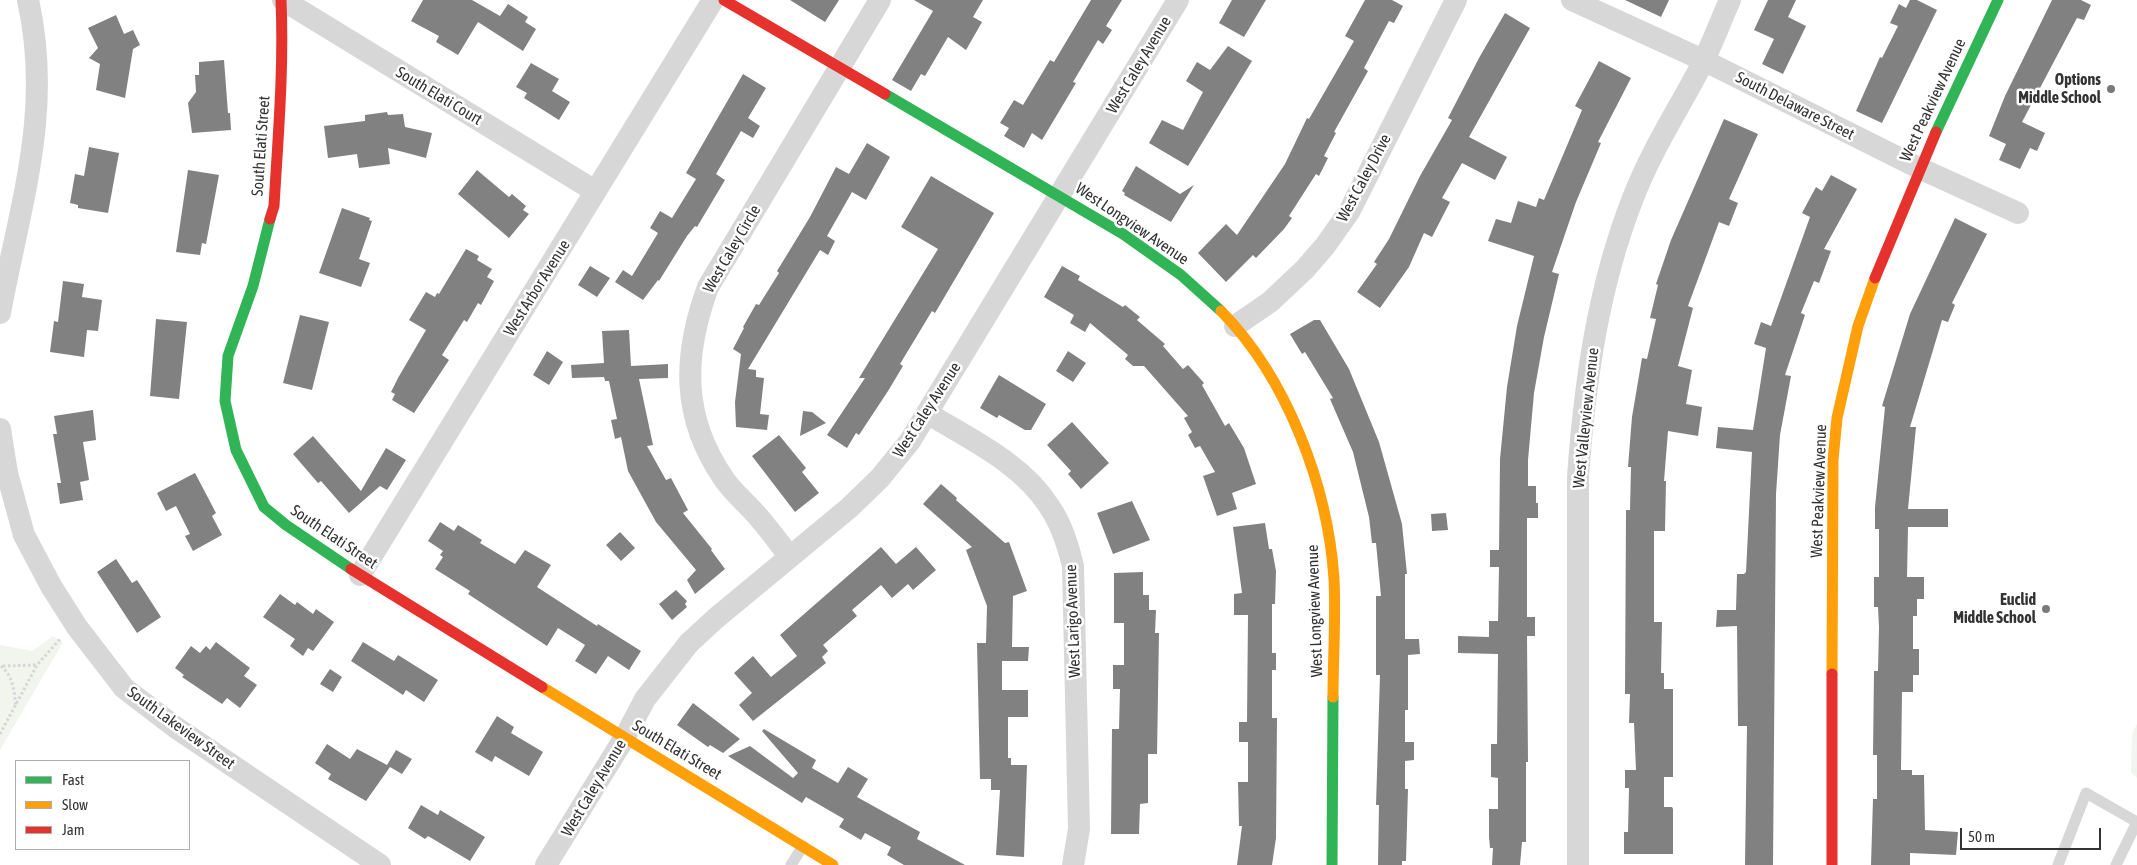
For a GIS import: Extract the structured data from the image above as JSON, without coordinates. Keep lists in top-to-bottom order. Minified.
{"streets":{"street":["West Caley Avenue","South Elati Court","West Peakview Avenue","South Delaware Street","South Elati Street","West Caley Drive","West Longview Avenue","West Caley Circle","West Arbor Avenue","West Valleyview Avenue","West Larigo Avenue","South Lakeview Street"]},"crossings":[["West Caley Avenue","South Elati Street"],["West Caley Avenue","West Longview Avenue"],["West Caley Avenue","West Caley Circle"],["West Caley Avenue","West Larigo Avenue"],["South Elati Court","South Elati Street"],["South Elati Court","West Arbor Avenue"],["West Peakview Avenue","South Delaware Street"],["South Delaware Street","West Valleyview Avenue"],["South Elati Street","West Arbor Avenue"],["West Caley Drive","West Longview Avenue"],["West Longview Avenue","West Caley Circle"]],"places":["Options Middle School","Euclid Middle School"],"legend":["Fast","Slow","Jam"],"scale_bar":"50 m"}
